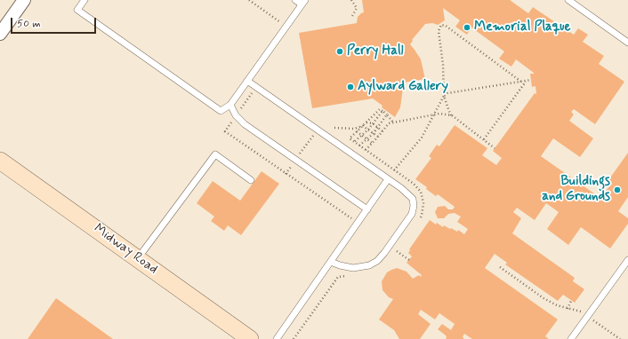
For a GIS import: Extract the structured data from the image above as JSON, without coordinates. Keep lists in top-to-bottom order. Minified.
{"streets":{"main road":["Midway Road"]},"places":["Memorial Plaque","Perry Hall","Aylward Gallery","Buildings and Grounds"],"scale_bar":"50 m"}
